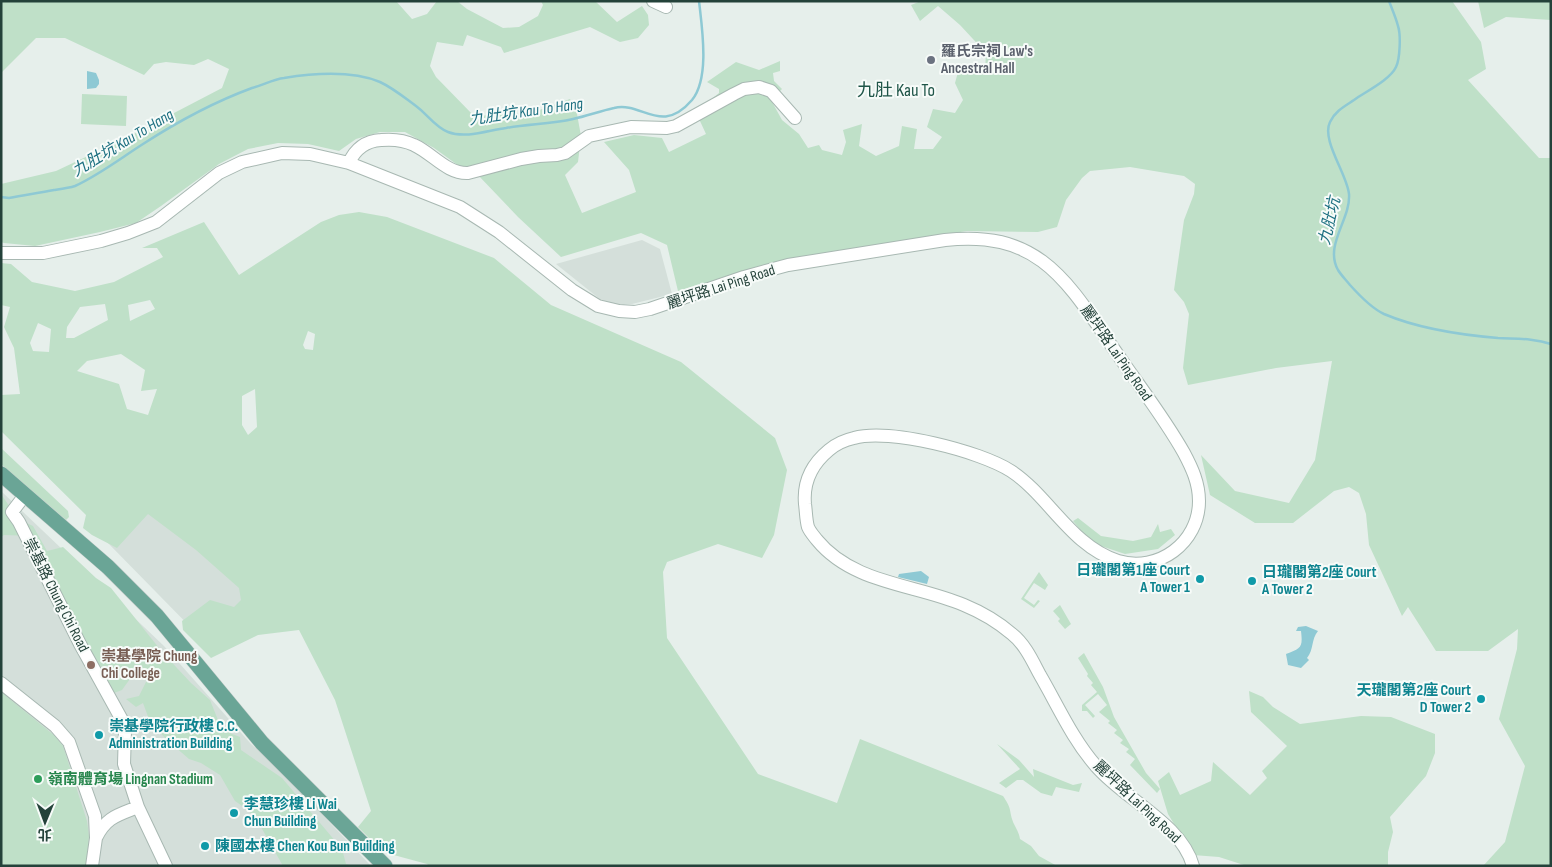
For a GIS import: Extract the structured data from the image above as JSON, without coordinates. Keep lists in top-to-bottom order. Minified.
{"streets":{"street":["麗坪路 Lai Ping Road","崇基路 Chung Chi Road"]},"districts":["九肚 Kau To"],"water":["九肚坑 Kau To Hang","九肚坑"],"places":["羅氏宗祠 Law's Ancestral Hall","日瓏閣第1座 Court A Tower 1","日瓏閣第2座 Court A Tower 2","崇基學院 Chung Chi College","天瓏閣第2座 Court D Tower 2","崇基學院行政樓 C.C. Administration Building","嶺南體育場 Lingnan Stadium","李慧珍樓 Li Wai Chun Building","陳國本樓 Chen Kou Bun Building"],"north":"bottom"}
